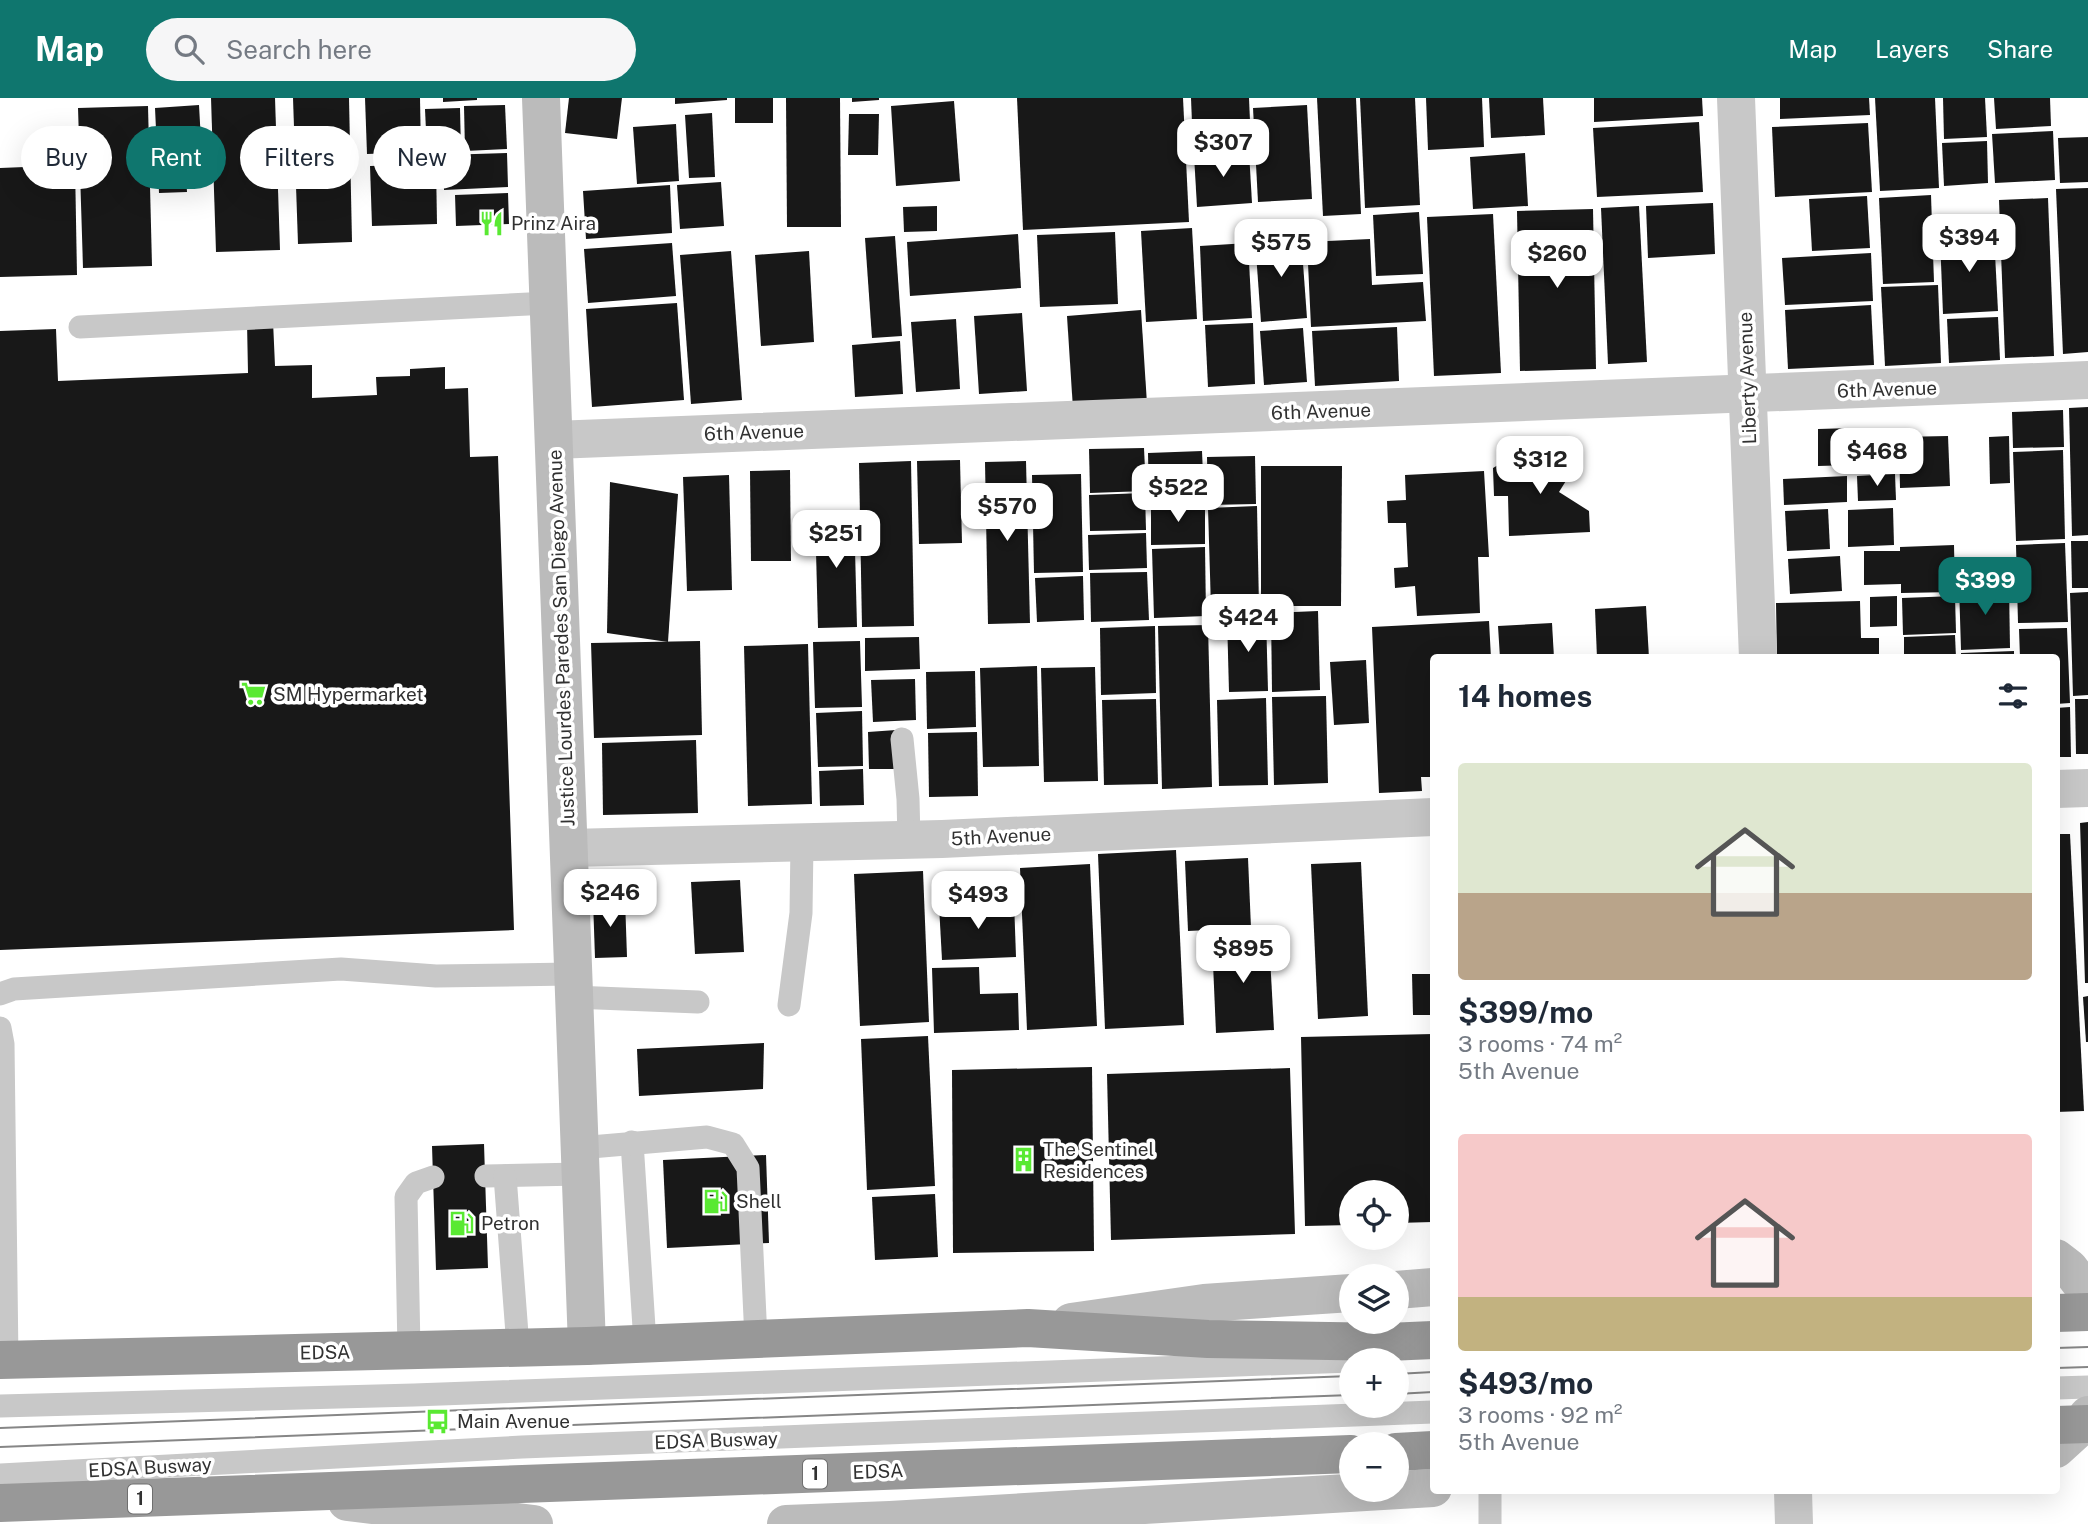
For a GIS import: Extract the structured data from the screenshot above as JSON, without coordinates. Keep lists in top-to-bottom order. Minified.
{"streets":{"highway":["EDSA","1"],"main road":["Justice Lourdes Paredes San Diego Avenue"],"street":["Liberty Avenue","6th Avenue","5th Avenue"],"lane":["EDSA Busway"]},"crossings":[["Liberty Avenue","6th Avenue"],["6th Avenue","Justice Lourdes Paredes San Diego Avenue"],["Justice Lourdes Paredes San Diego Avenue","5th Avenue"],["Justice Lourdes Paredes San Diego Avenue","EDSA"]],"places":{"restaurant":["Prinz Aira"],"supermarket":["SM Hypermarket"],"building":["The Sentinel Residences"],"fuel station":["Shell","Petron"],"bus stop":["Main Avenue"]},"page":{"header":"Map","search":"Search here","nav":["Map","Layers","Share"],"price":["$307","$394","$575","$260","$468","$312","$522","$570","$251","$399","$424","$246","$493","$895"],"chip":["Buy","Rent","Filters","New"],"heading":"14 homes","list":[{"name":"$399/mo","note":"3 rooms · 74 m² · 5th Avenue"},{"name":"$493/mo","note":"3 rooms · 92 m² · 5th Avenue"}],"map_buttons":["+","−"]}}
